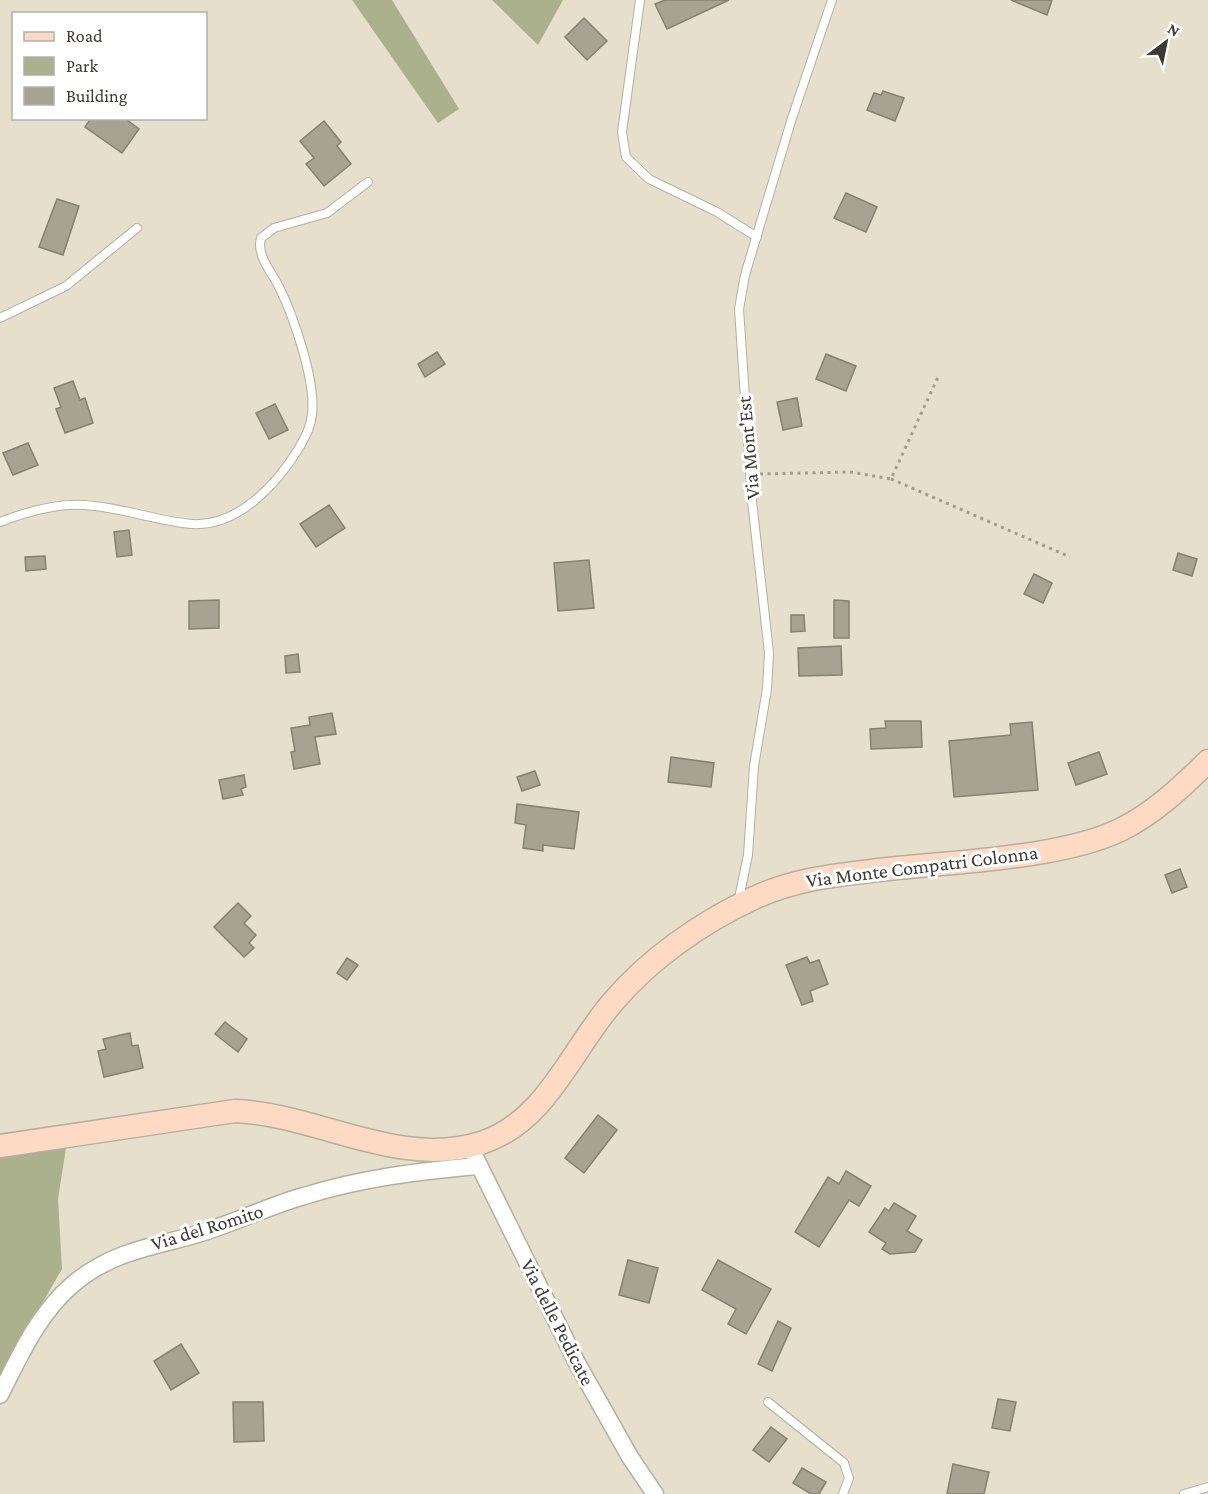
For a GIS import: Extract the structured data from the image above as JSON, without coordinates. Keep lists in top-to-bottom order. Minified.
{"streets":{"street":["Via Monte Compatri Colonna","Via del Romito","Via delle Pedicate"],"lane":["Via Mont'Est"]},"crossings":[["Via Mont'Est","Via Monte Compatri Colonna"],["Via Monte Compatri Colonna","Via del Romito"],["Via Monte Compatri Colonna","Via delle Pedicate"],["Via del Romito","Via delle Pedicate"]],"legend":["Road","Park","Building"],"north":"top right"}
